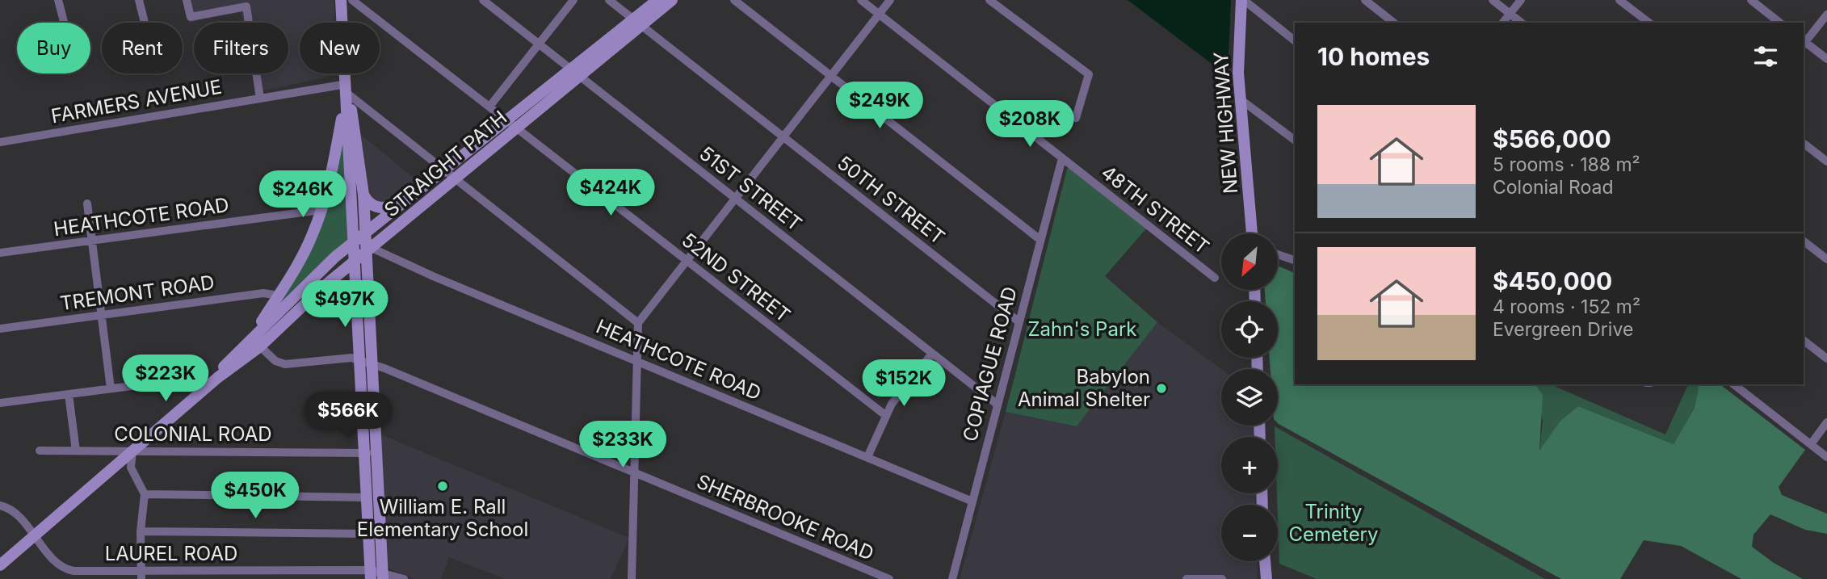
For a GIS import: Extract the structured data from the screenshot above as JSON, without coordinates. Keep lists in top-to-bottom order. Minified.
{"streets":{"main road":["NEW HIGHWAY","STRAIGHT PATH"],"street":["FARMERS AVENUE","51ST STREET","50TH STREET","48TH STREET","HEATHCOTE ROAD","52ND STREET","TREMONT ROAD","COPIAGUE ROAD","COLONIAL ROAD","SHERBROOKE ROAD","LAUREL ROAD"]},"crossings":[["STRAIGHT PATH","51ST STREET"],["STRAIGHT PATH","50TH STREET"],["STRAIGHT PATH","HEATHCOTE ROAD"],["STRAIGHT PATH","52ND STREET"],["STRAIGHT PATH","COLONIAL ROAD"],["STRAIGHT PATH","SHERBROOKE ROAD"],["STRAIGHT PATH","LAUREL ROAD"],["51ST STREET","COPIAGUE ROAD"],["50TH STREET","COPIAGUE ROAD"],["48TH STREET","COPIAGUE ROAD"],["HEATHCOTE ROAD","COPIAGUE ROAD"]],"parks":["Zahn's Park","Trinity Cemetery"],"places":["Babylon Animal Shelter","William E. Rall Elementary School"],"north":"bottom left","page":{"chip":["Buy","Rent","Filters","New"],"heading":"10 homes","price":["$249K","$208K","$424K","$246K","$497K","$223K","$152K","$566K","$233K","$450K"],"list":[{"name":"$566,000","note":"5 rooms · 188 m² · Colonial Road"},{"name":"$450,000","note":"4 rooms · 152 m² · Evergreen Drive"}],"map_buttons":["+","−"]}}
